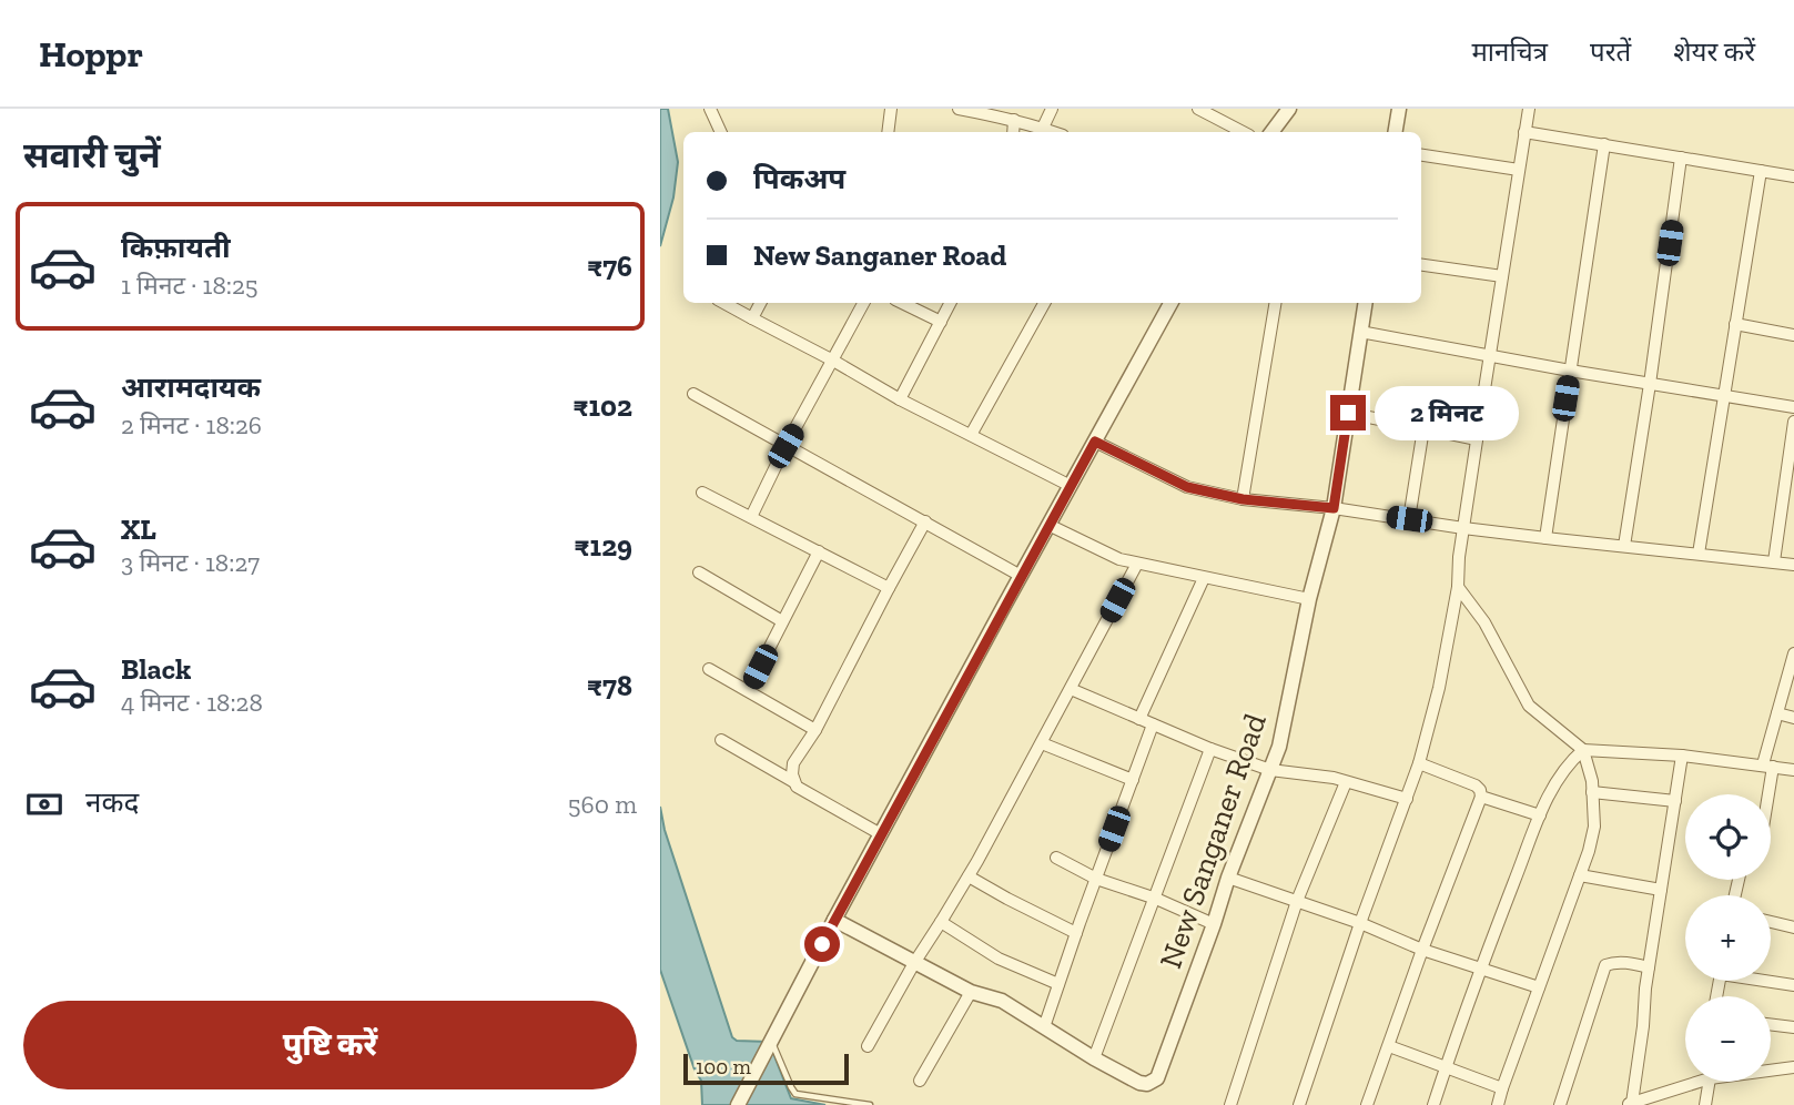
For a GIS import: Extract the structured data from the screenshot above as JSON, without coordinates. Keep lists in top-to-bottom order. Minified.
{"streets":{"street":["New Sanganer Road"]},"scale_bar":"100 m","page":{"header":"Hoppr","nav":["मानचित्र","परतें","शेयर करें"],"heading":"सवारी चुनें","banner":["पिकअप","New Sanganer Road"],"list":[{"name":"किफ़ायती","note":"1 मिनट · 18:25","value":"₹76"},{"name":"आरामदायक","note":"2 मिनट · 18:26","value":"₹102"},{"name":"XL","note":"3 मिनट · 18:27","value":"₹129"},{"name":"Black","note":"4 मिनट · 18:28","value":"₹78"}],"bubble":"2 मिनट","pay":["नकद","560 m"],"map_buttons":["+","−"],"buttons":"पुष्टि करें","scale":"100 m"}}
